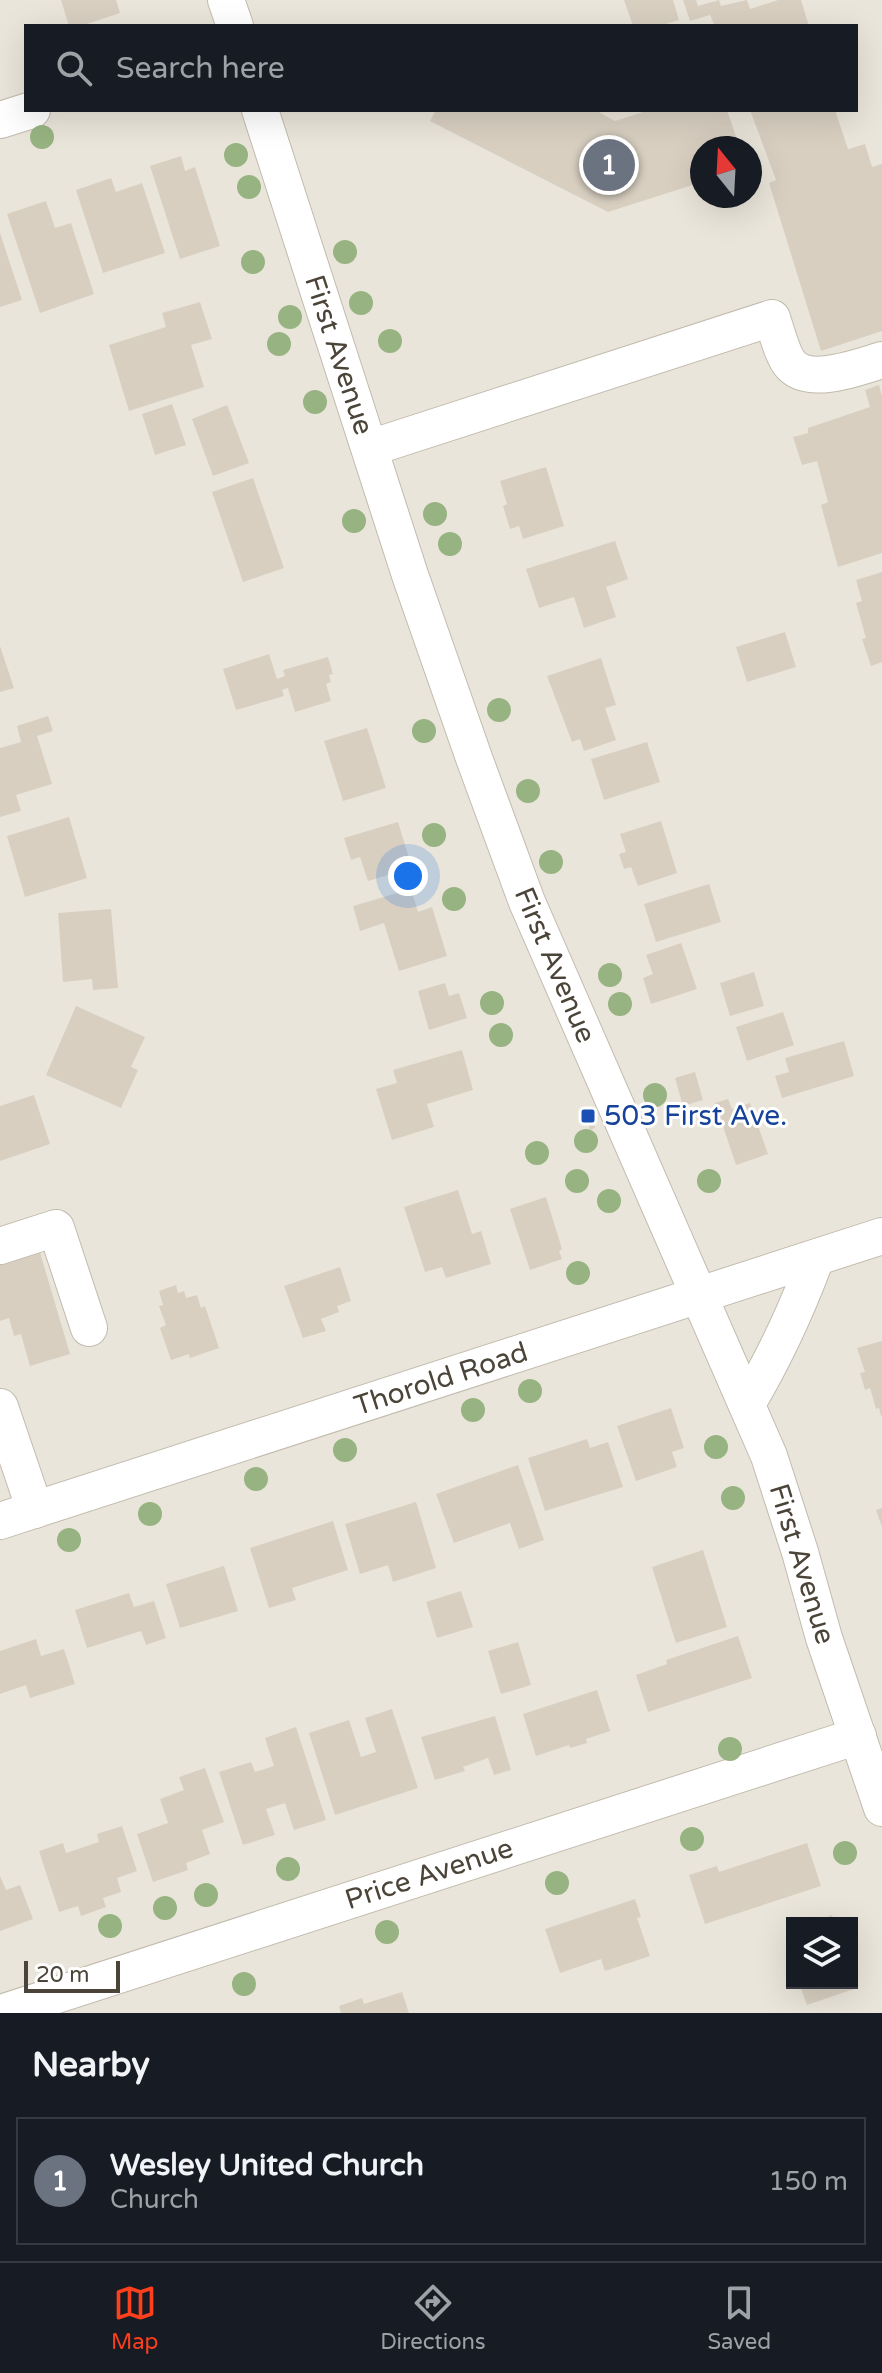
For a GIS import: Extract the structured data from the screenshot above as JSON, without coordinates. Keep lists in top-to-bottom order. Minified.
{"streets":{"street":["First Avenue","Thorold Road","Price Avenue"]},"crossings":[["First Avenue","Thorold Road"],["First Avenue","Price Avenue"]],"places":{"transit":["503 First Ave."]},"scale_bar":"20 m","north":"top","page":{"search":"Search here","pins":"1","scale":"20 m","heading":"Nearby","list":[{"mark":"1","name":"Wesley United Church","note":"Church","value":"150 m"}],"nav":["Map","Directions","Saved"]}}
